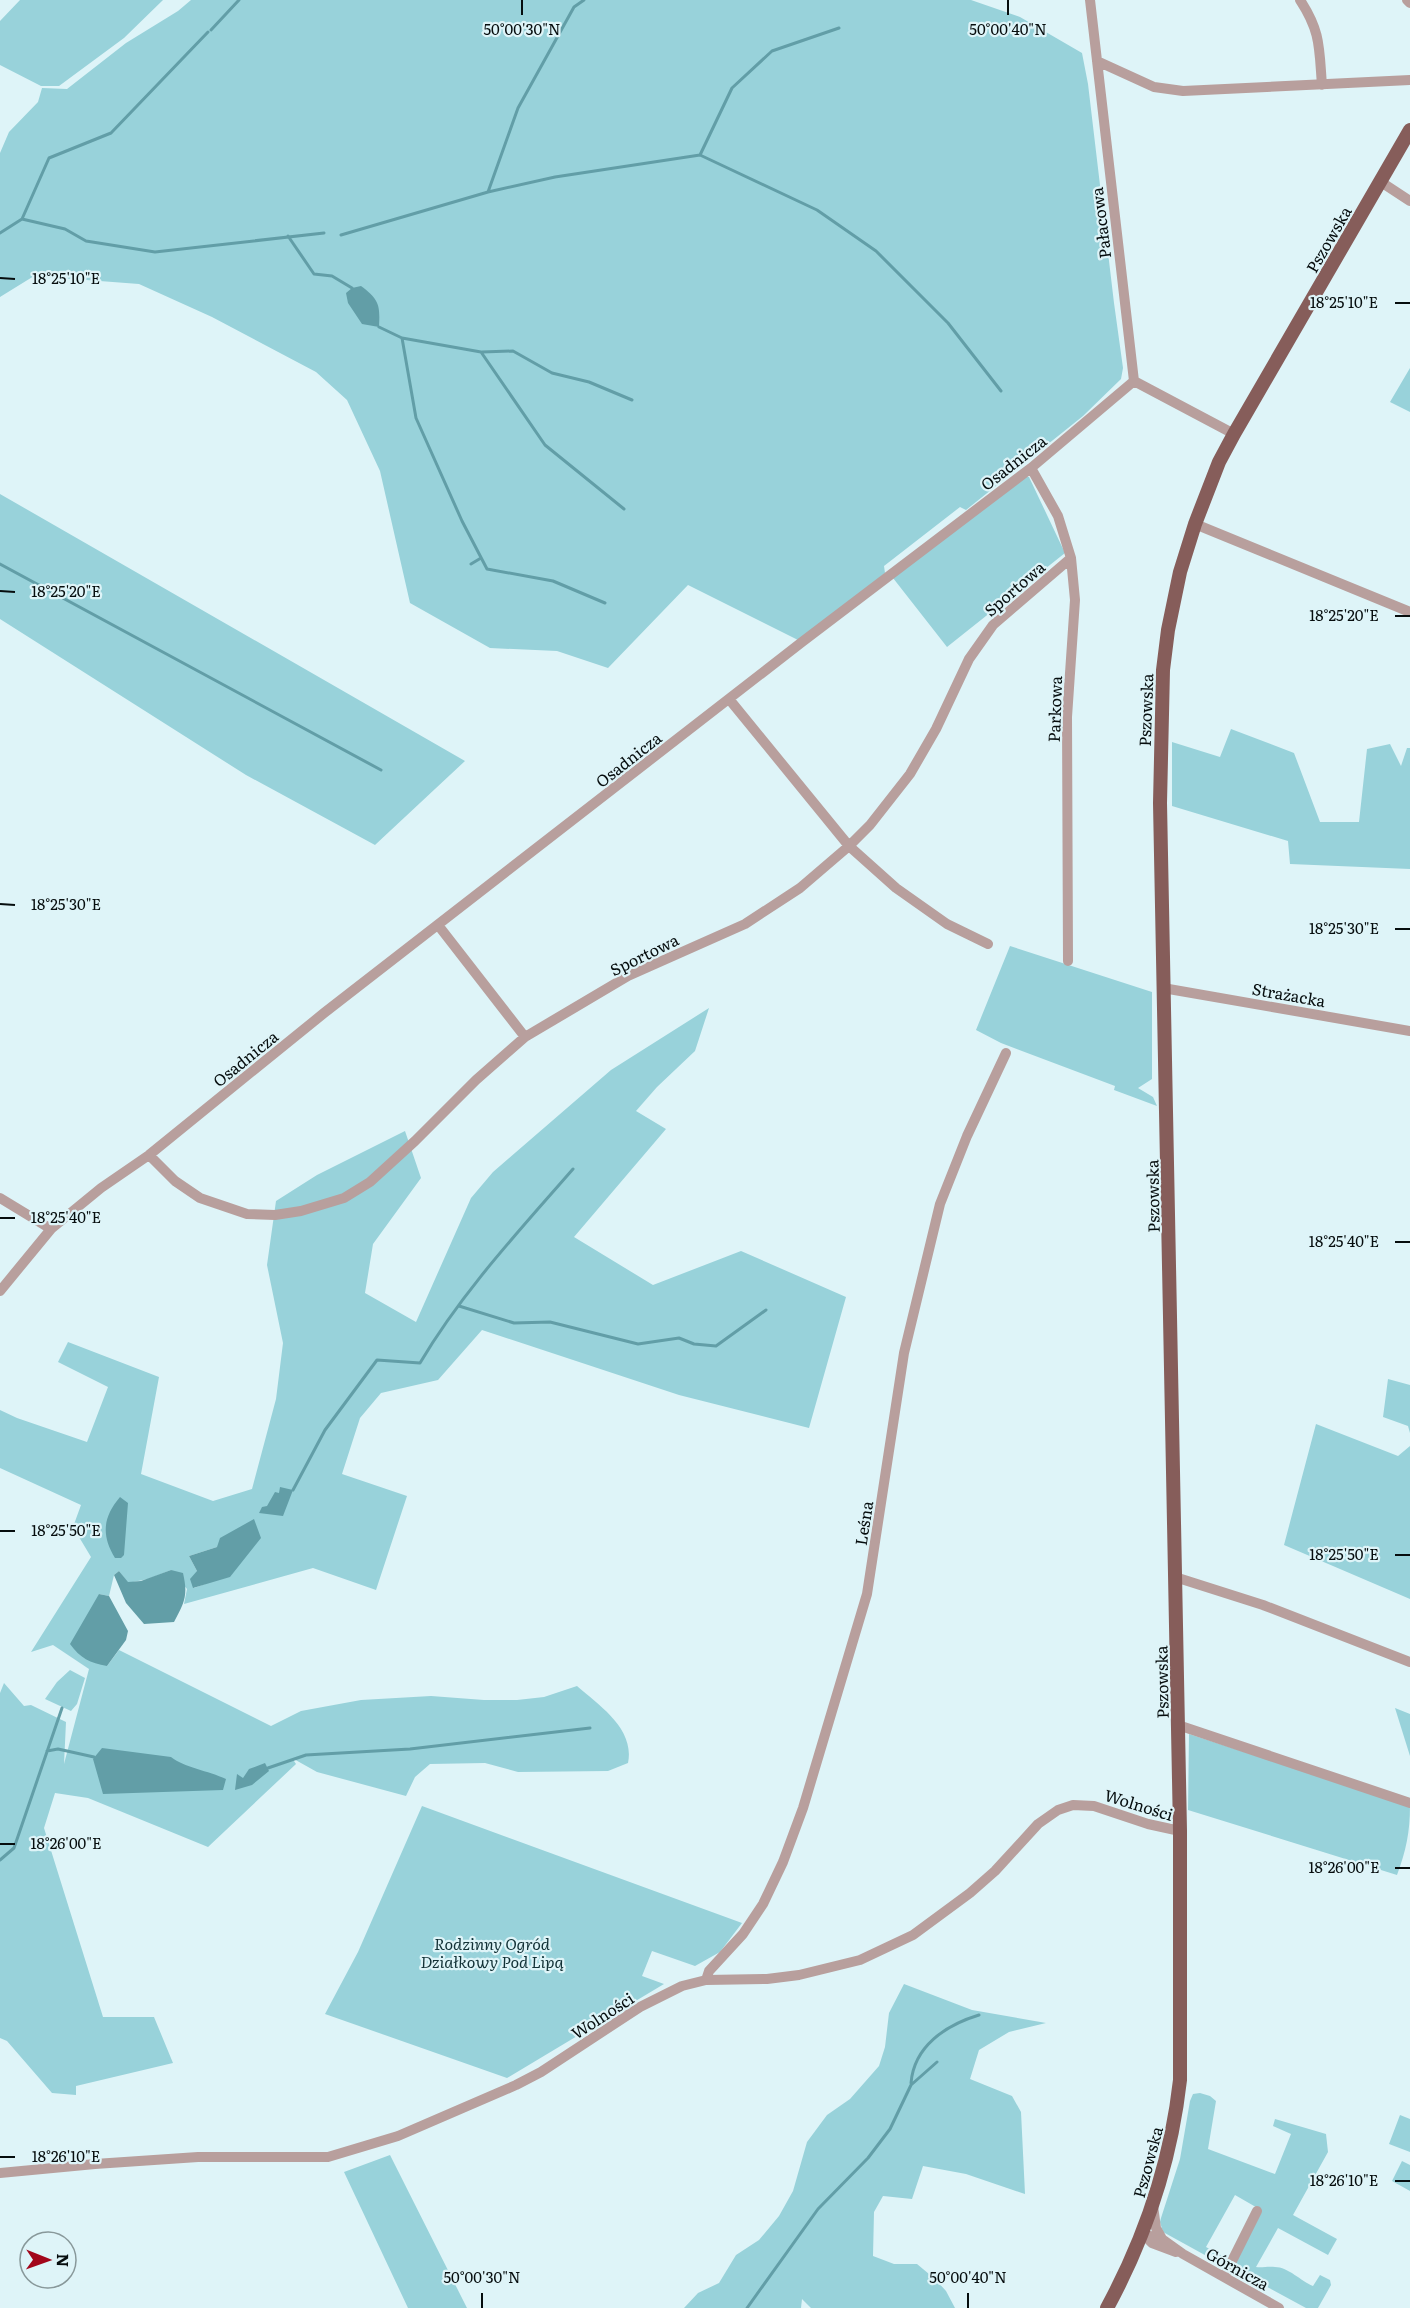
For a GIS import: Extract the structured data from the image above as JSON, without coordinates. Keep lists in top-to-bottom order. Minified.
{"streets":{"main road":["Pszowska"],"street":["Pałacowa","Osadnicza","Sportowa","Parkowa","Strażacka","Leśna","Wolności","Górnicza"]},"crossings":[["Pałacowa","Osadnicza"],["Pszowska","Strażacka"],["Pszowska","Wolności"],["Pszowska","Górnicza"],["Osadnicza","Sportowa"],["Osadnicza","Parkowa"],["Sportowa","Parkowa"],["Leśna","Wolności"]],"parks":["Rodzinny Ogród Działkowy Pod Lipą"],"north":"right","coordinates":["50°00'30\"N","50°00'40\"N","18°25'10\"E","18°25'20\"E","18°25'30\"E","18°25'40\"E","18°25'50\"E","18°26'00\"E","18°26'10\"E"]}
